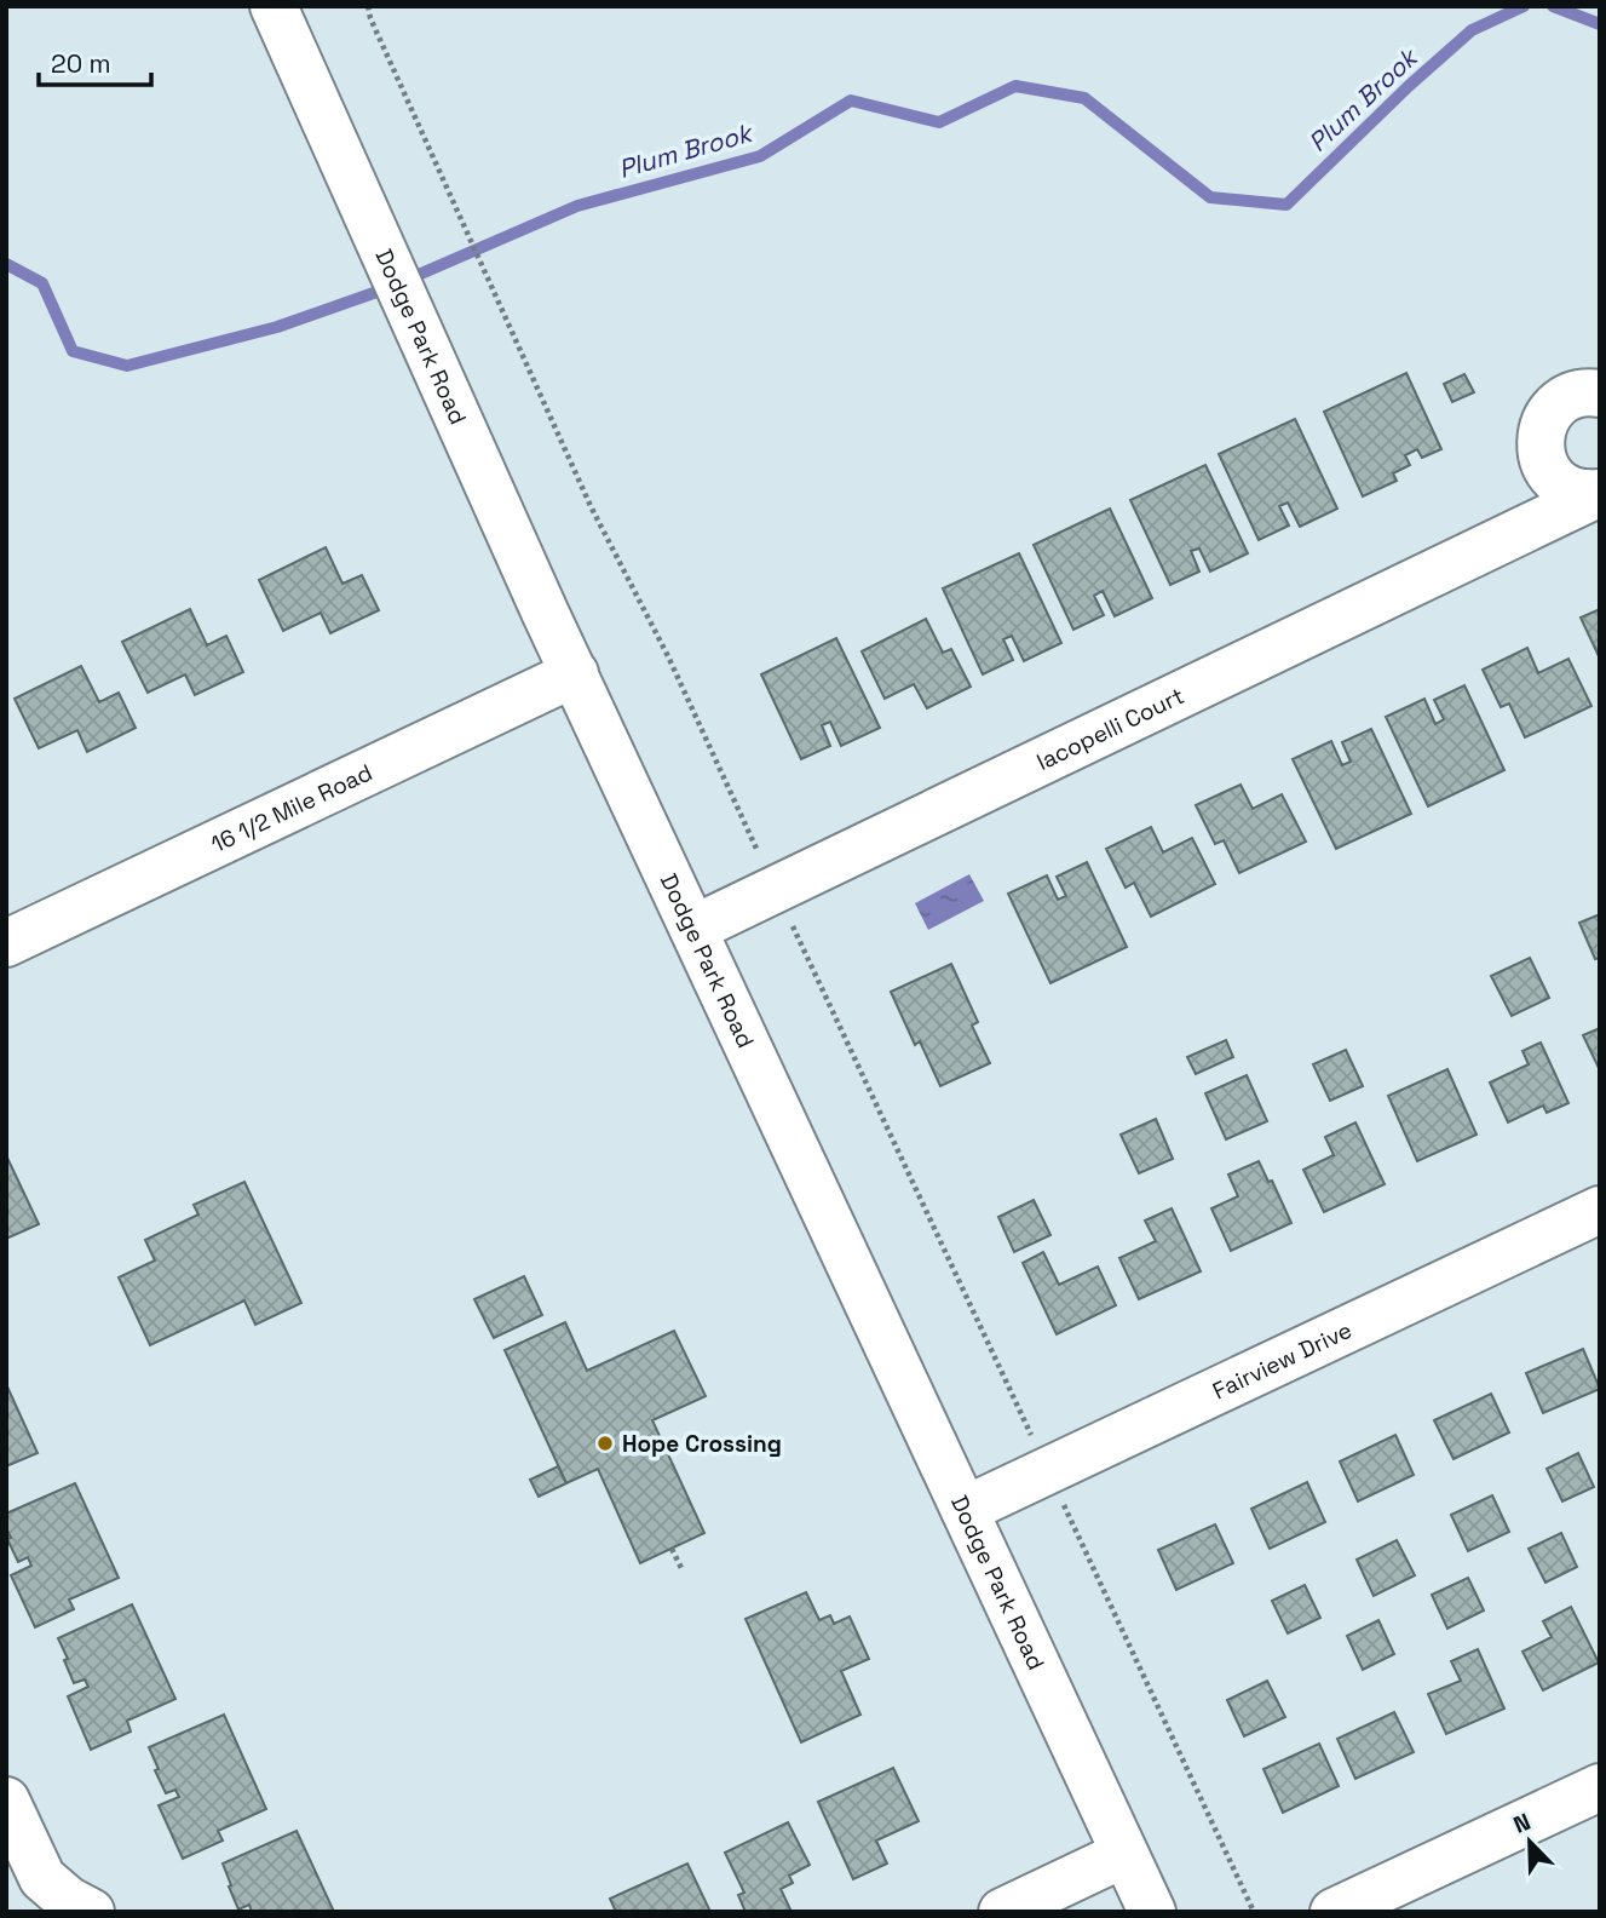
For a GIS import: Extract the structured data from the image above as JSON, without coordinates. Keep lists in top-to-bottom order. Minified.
{"streets":{"street":["Dodge Park Road","Iacopelli Court","16 1/2 Mile Road","Fairview Drive"]},"crossings":[["Dodge Park Road","Iacopelli Court"],["Dodge Park Road","16 1/2 Mile Road"],["Dodge Park Road","Fairview Drive"]],"water":["Plum Brook"],"places":["Hope Crossing"],"scale_bar":"20 m","north":"top left"}
